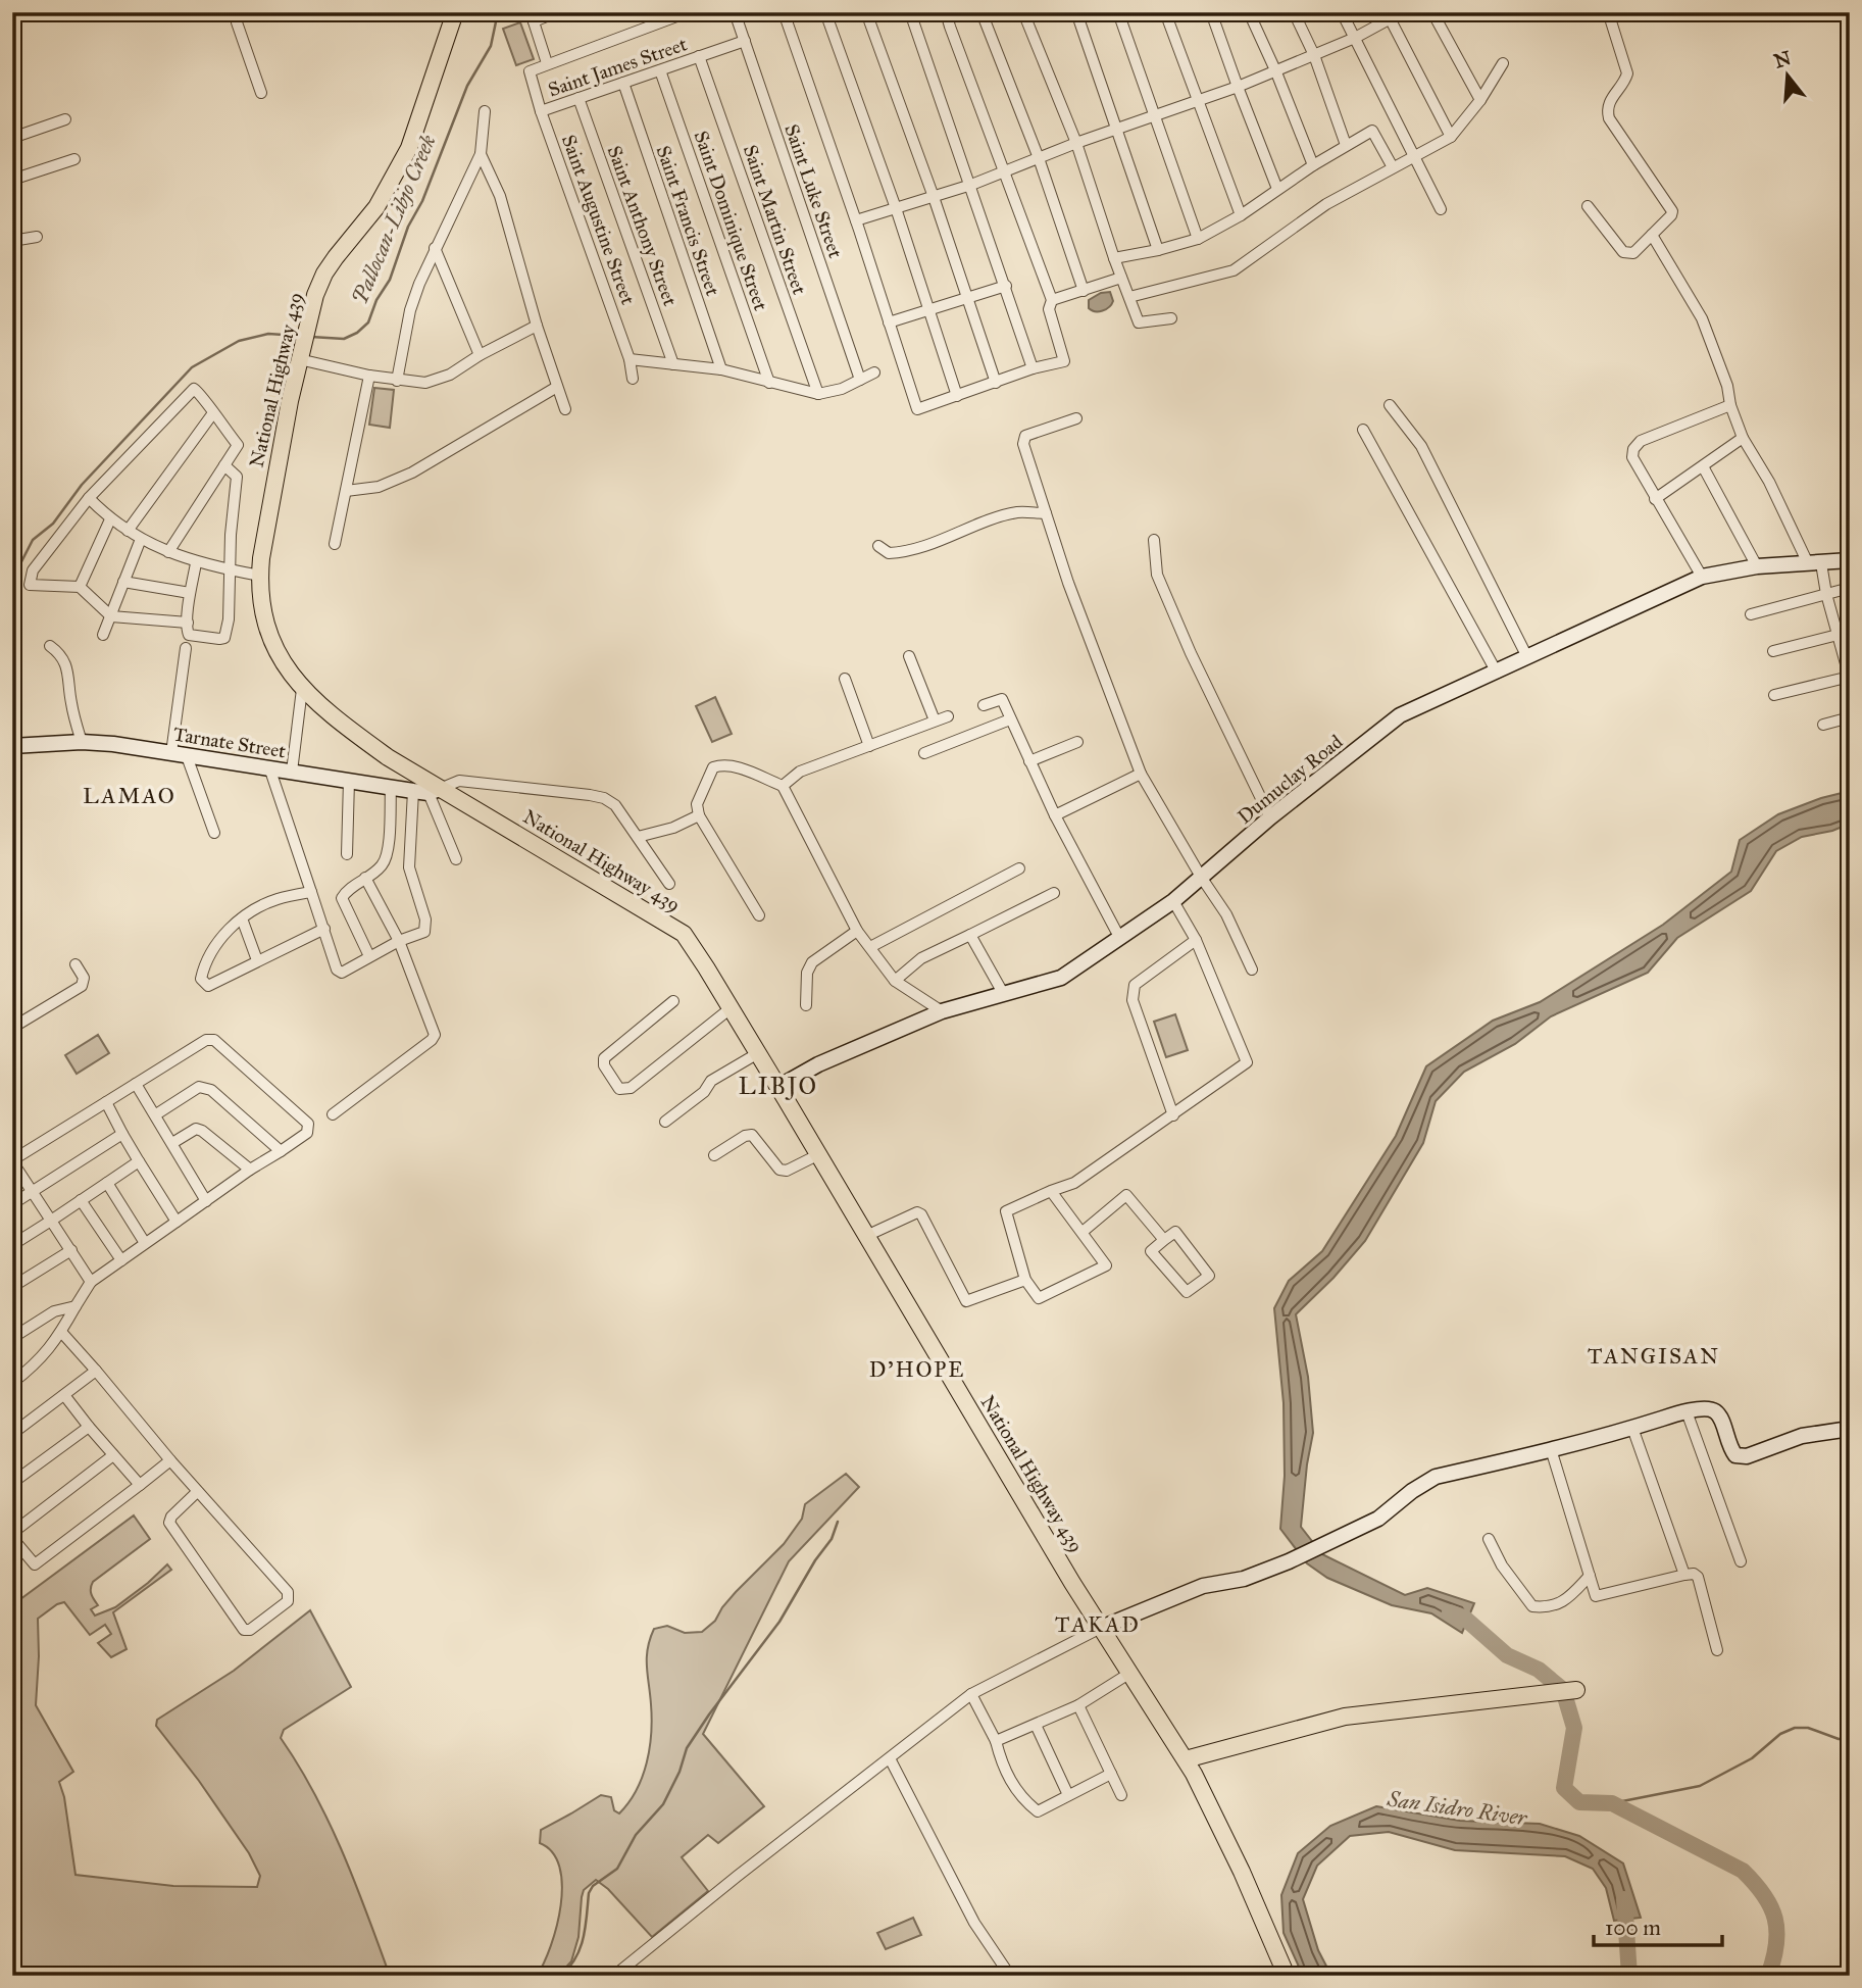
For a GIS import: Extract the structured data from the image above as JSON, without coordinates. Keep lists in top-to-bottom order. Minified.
{"streets":{"main road":["National Highway 439"],"street":["Saint James Street","Saint Luke Street","Saint Augustine Street","Saint Martin Street","Saint Francis Street","Saint Dominique Street","Saint Anthony Street","Tarnate Street","Dumuclay Road"]},"crossings":[["Saint James Street","Saint Luke Street"],["Saint James Street","Saint Augustine Street"],["Saint James Street","Saint Martin Street"],["Saint James Street","Saint Francis Street"],["Saint James Street","Saint Dominique Street"],["Saint James Street","Saint Anthony Street"],["National Highway 439","Tarnate Street"],["National Highway 439","Dumuclay Road"]],"districts":["LAMAO","LIBJO","TANGISAN","D'HOPE","TAKAD"],"water":["Pallocan-Libjo Creek","San Isidro River"],"scale_bar":"100 m","north":"top"}
